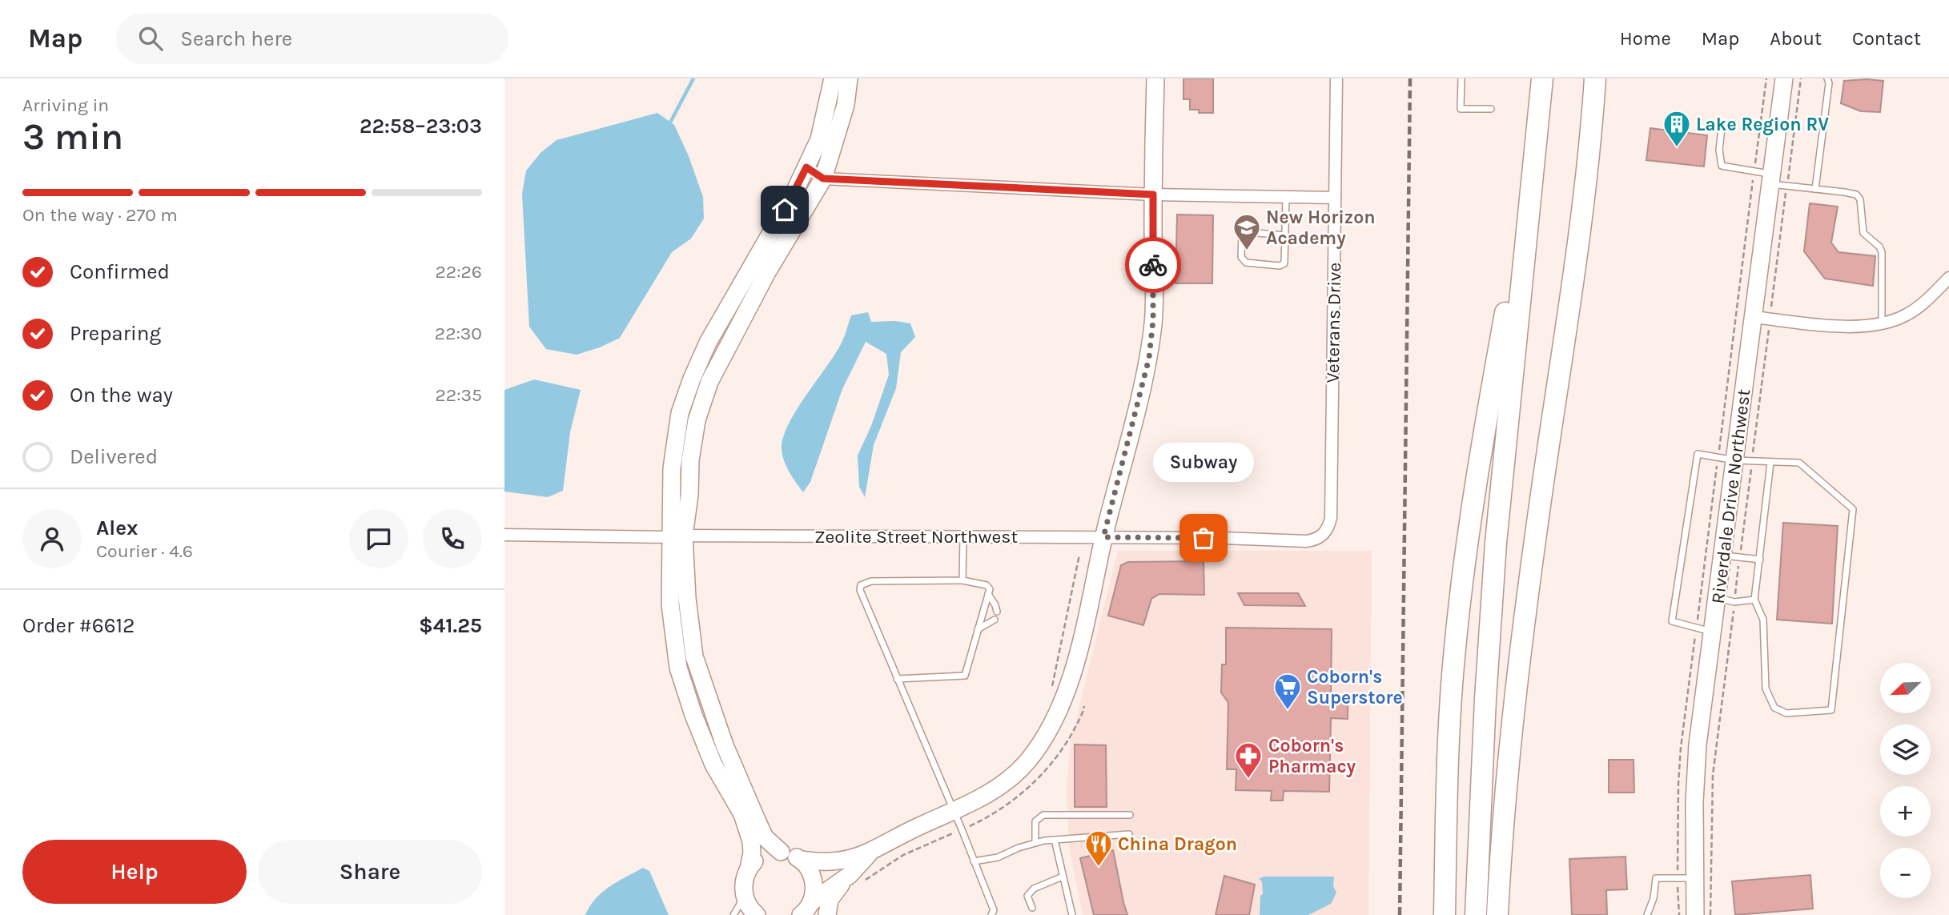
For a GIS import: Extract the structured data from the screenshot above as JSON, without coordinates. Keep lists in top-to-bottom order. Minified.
{"streets":{"street":["Veterans Drive","Riverdale Drive Northwest","Zeolite Street Northwest"]},"crossings":[["Veterans Drive","Zeolite Street Northwest"]],"places":{"building":["Lake Region RV"],"school or university":["New Horizon Academy"],"other":["Subway"],"supermarket":["Coborn's Superstore"],"pharmacy":["Coborn's Pharmacy"],"restaurant":["China Dragon"]},"north":"bottom left","page":{"header":"Map","search":"Search here","nav":["Home","Map","About","Contact"],"heading":["3 min","Arriving in","22:58–23:03"],"panel":["Alex","Courier · 4.6","Order #6612","$41.25"],"bar":"On the way · 270 m","list":[["Confirmed","22:26"],["Preparing","22:30"],["On the way","22:35"],"Delivered"],"bubble":"Subway","map_buttons":["+","−"],"buttons":["Help","Share"]}}
